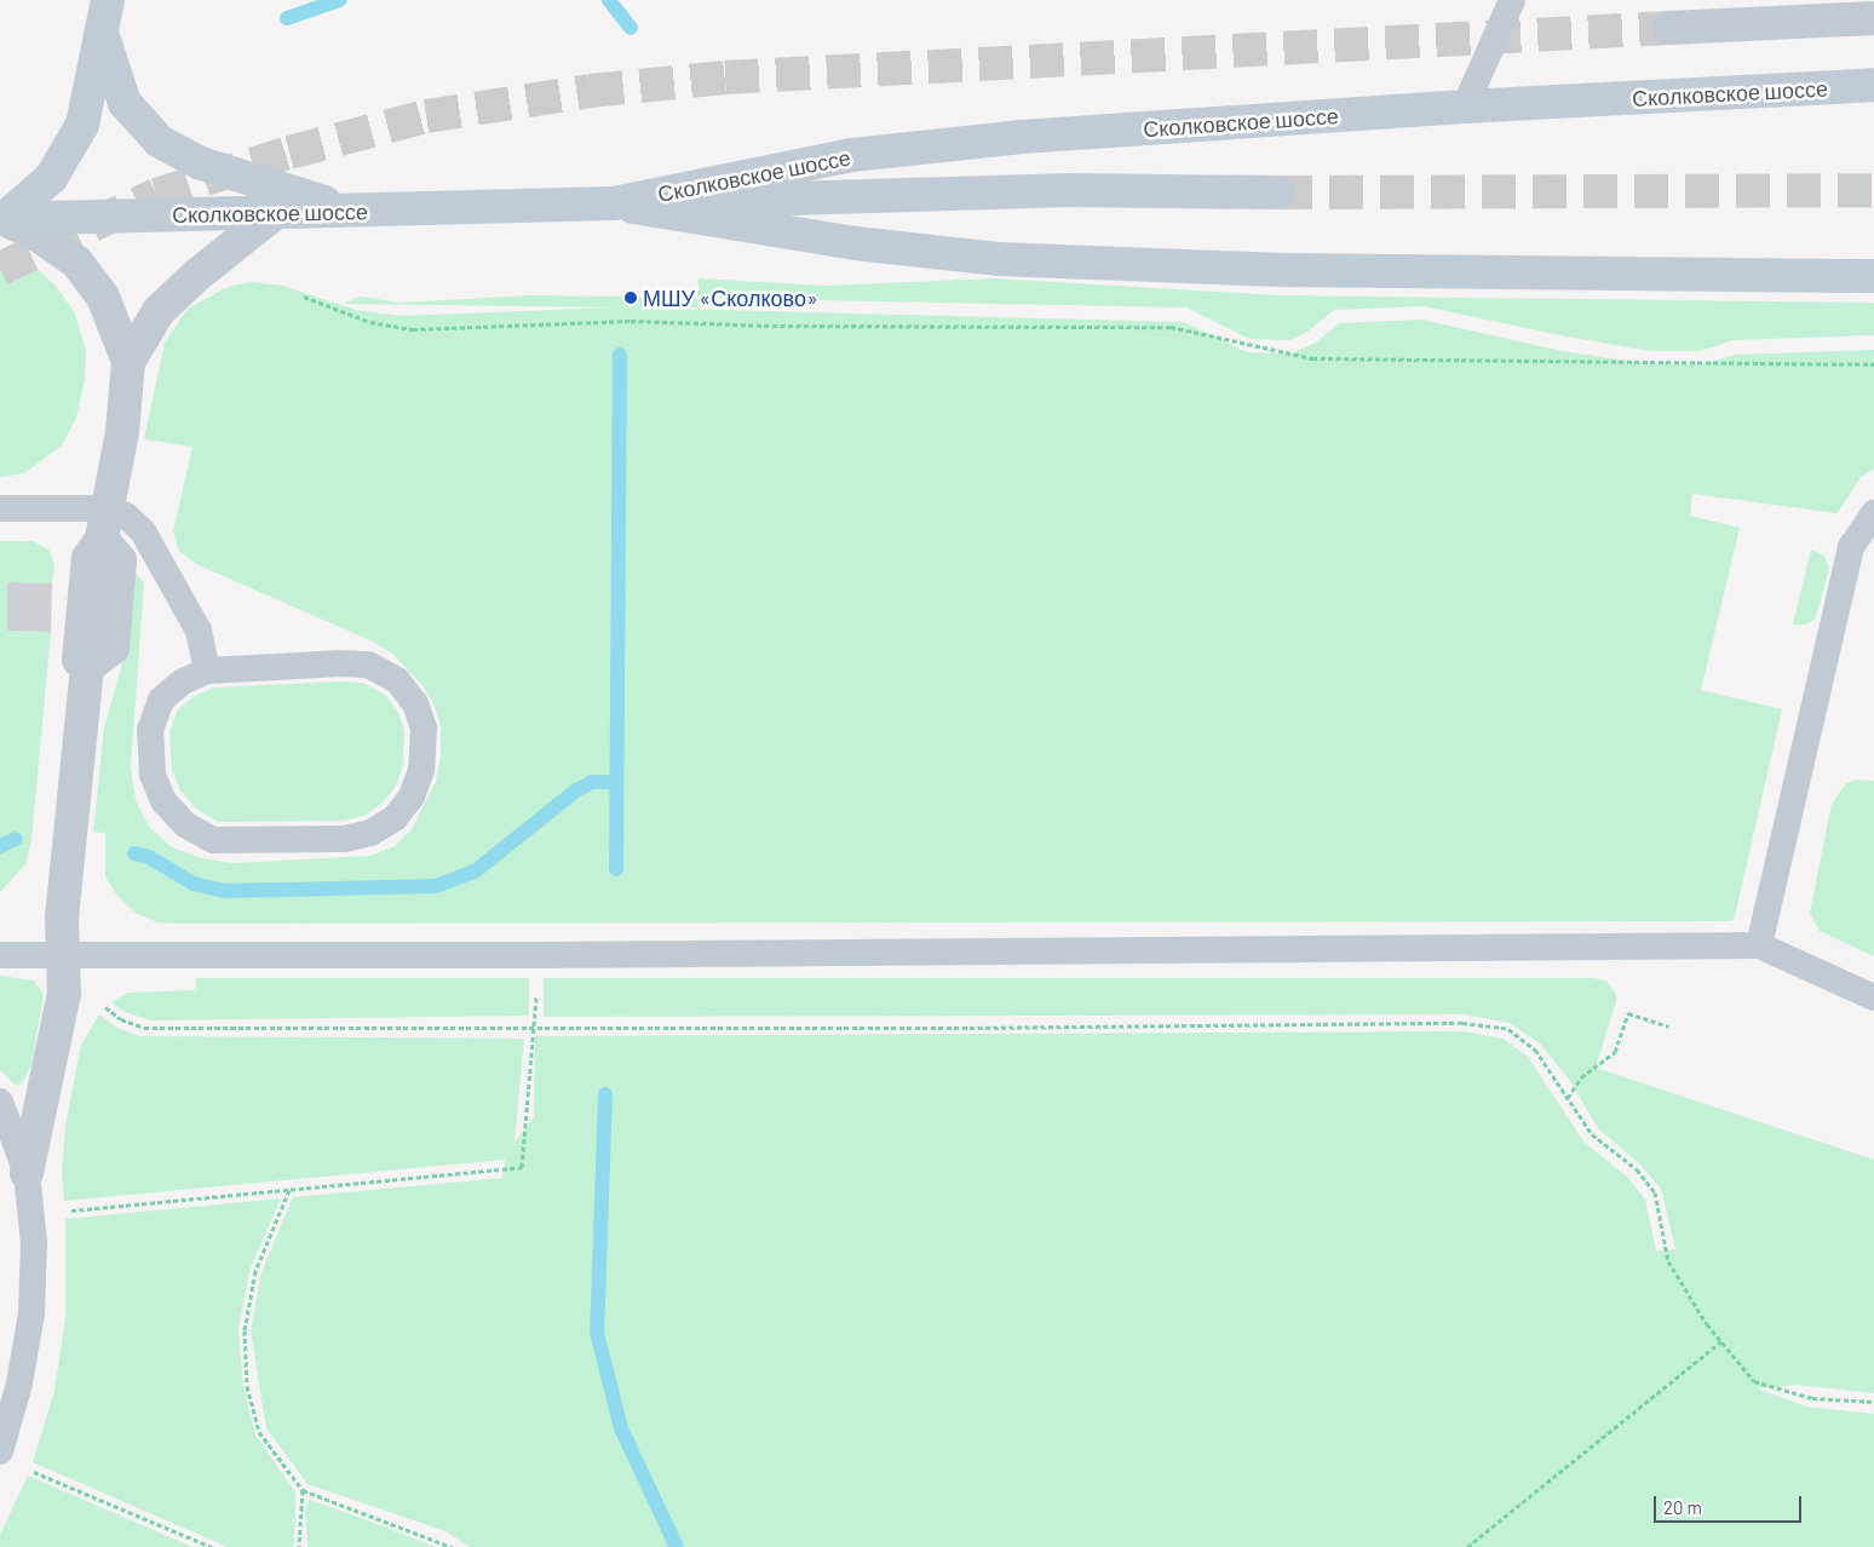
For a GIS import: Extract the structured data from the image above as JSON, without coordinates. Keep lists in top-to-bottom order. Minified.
{"streets":{"street":["Сколковское шоссе"]},"places":["МШУ «Сколково»"],"scale_bar":"20 m"}
